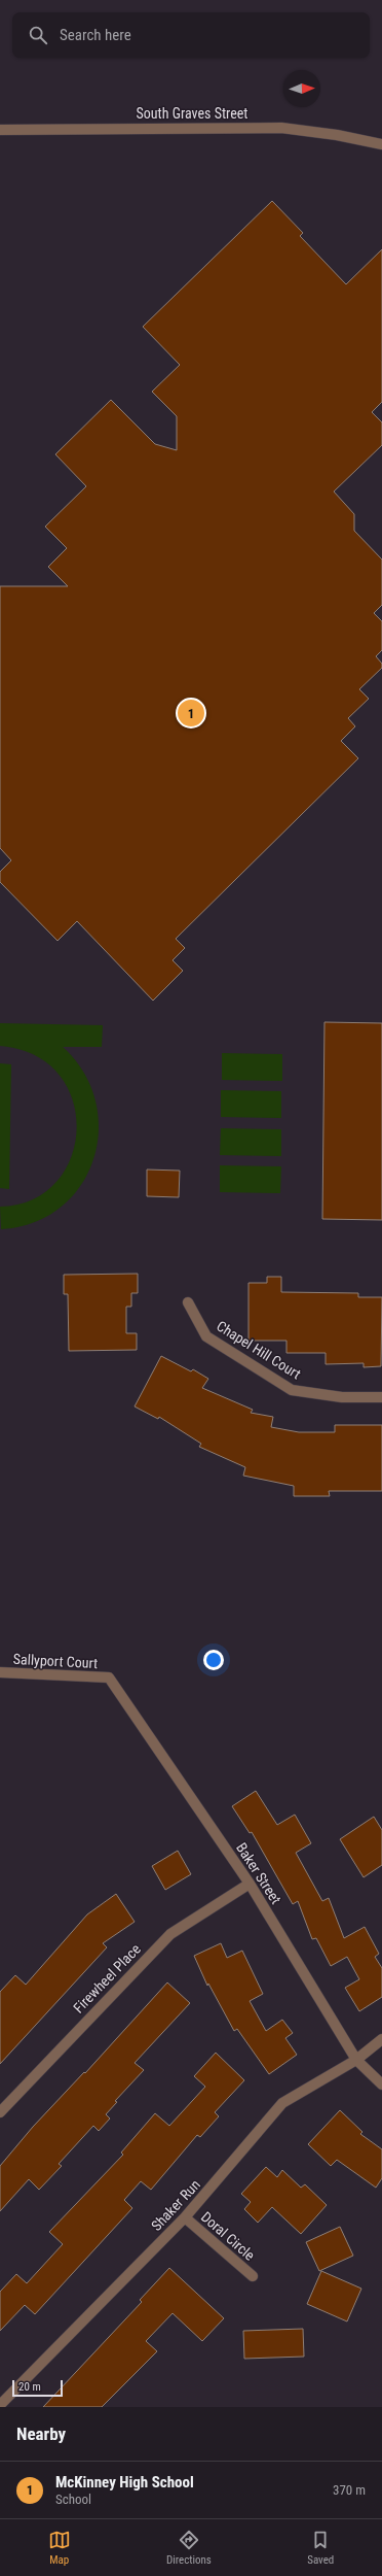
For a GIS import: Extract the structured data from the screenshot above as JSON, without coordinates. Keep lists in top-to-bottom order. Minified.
{"streets":{"street":["South Graves Street","Chapel Hill Court","Sallyport Court","Baker Street","Firewheel Place","Shaker Run","Doral Circle"]},"crossings":[["Sallyport Court","Baker Street"],["Baker Street","Firewheel Place"],["Baker Street","Shaker Run"],["Shaker Run","Doral Circle"]],"scale_bar":"20 m","north":"right","page":{"search":"Search here","pins":"1","scale":"20 m","heading":"Nearby","list":[{"mark":"1","name":"McKinney High School","note":"School","value":"370 m"}],"nav":["Map","Directions","Saved"]}}
